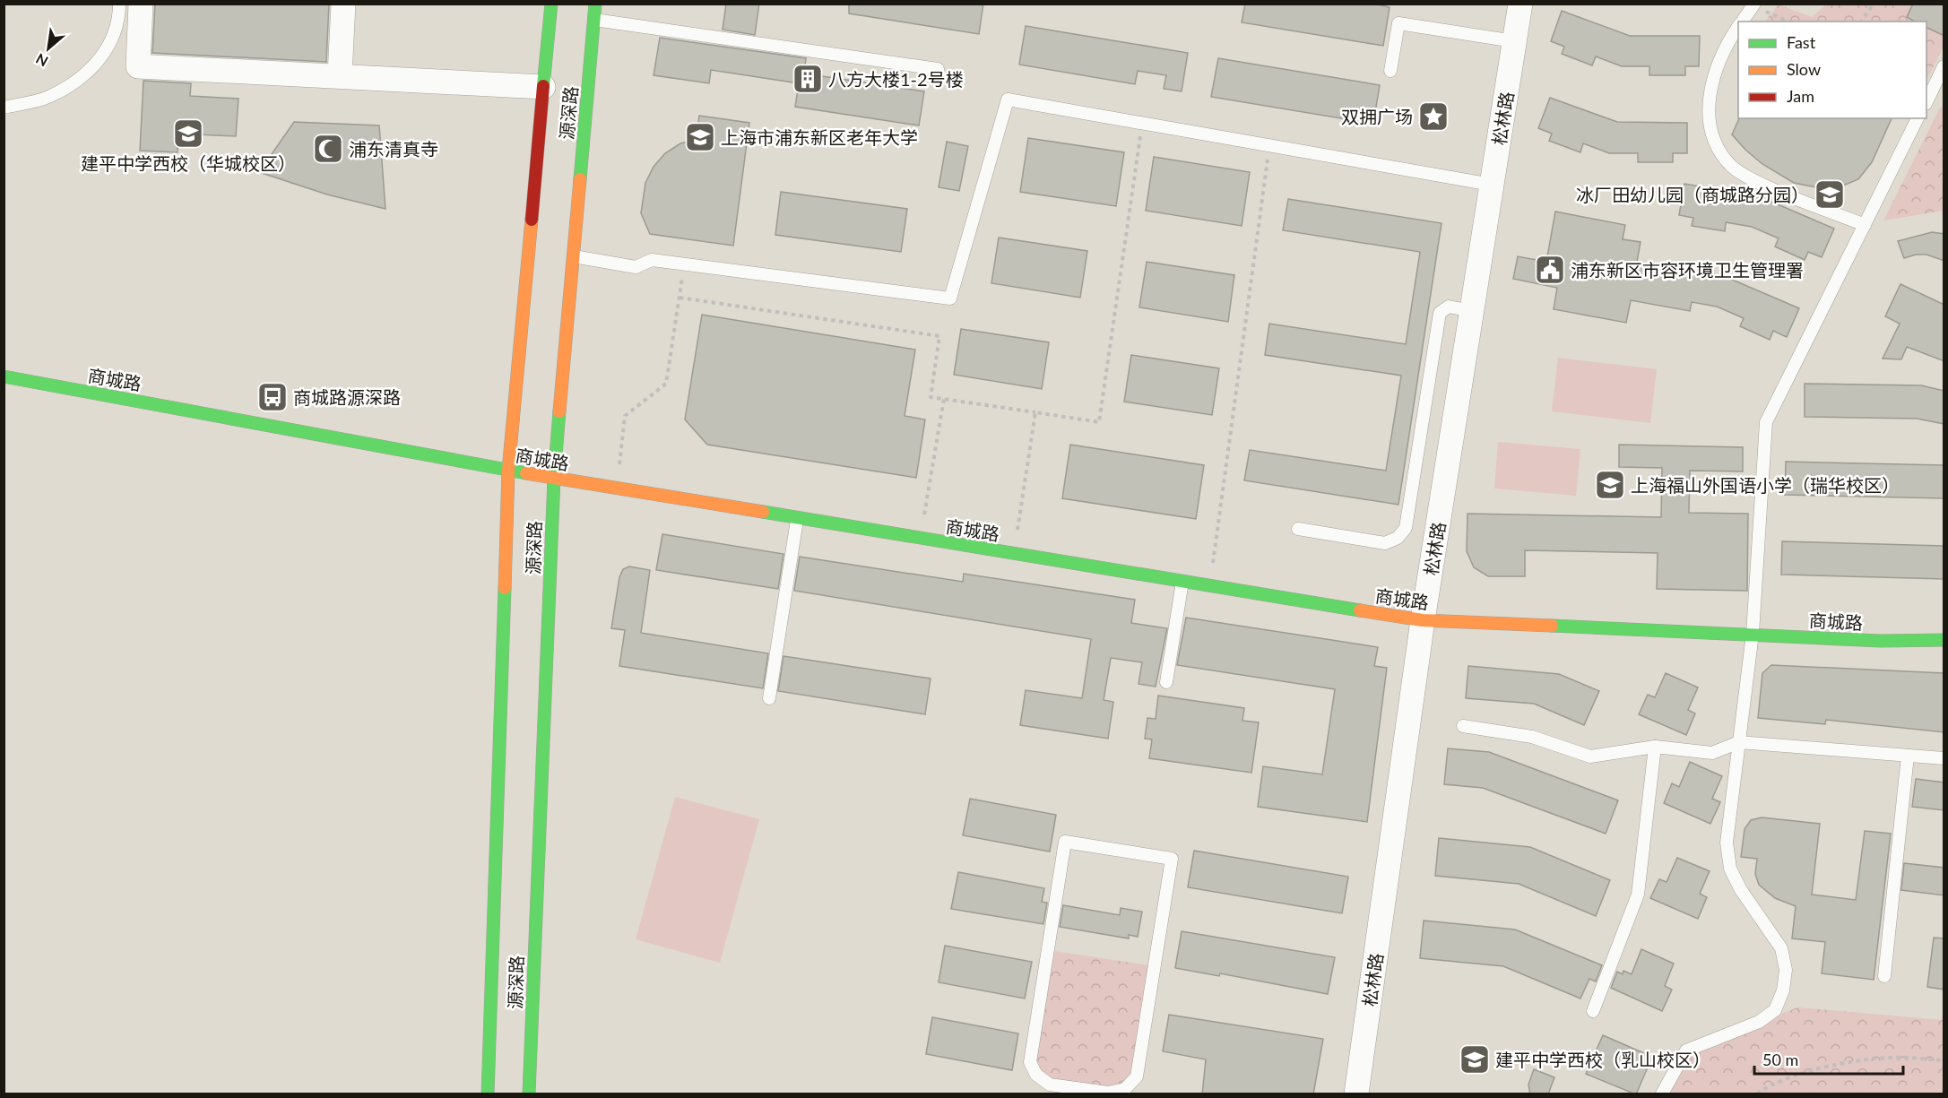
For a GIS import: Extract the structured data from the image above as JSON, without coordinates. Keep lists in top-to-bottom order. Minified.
{"streets":{"main road":["源深路","商城路"],"street":["松林路"]},"crossings":[["源深路","商城路"],["松林路","商城路"]],"places":{"building":["八方大楼1-2号楼"],"place":["双拥广场"],"school or university":["建平中学西校（华城校区）","上海市浦东新区老年大学","冰厂田幼儿园（商城路分园）","上海福山外国语小学（瑞华校区）","建平中学西校（乳山校区）"],"mosque":["浦东清真寺"],"public building":["浦东新区市容环境卫生管理署"],"bus stop":["商城路源深路"]},"legend":["Fast","Slow","Jam"],"scale_bar":"50 m","north":"bottom left"}
